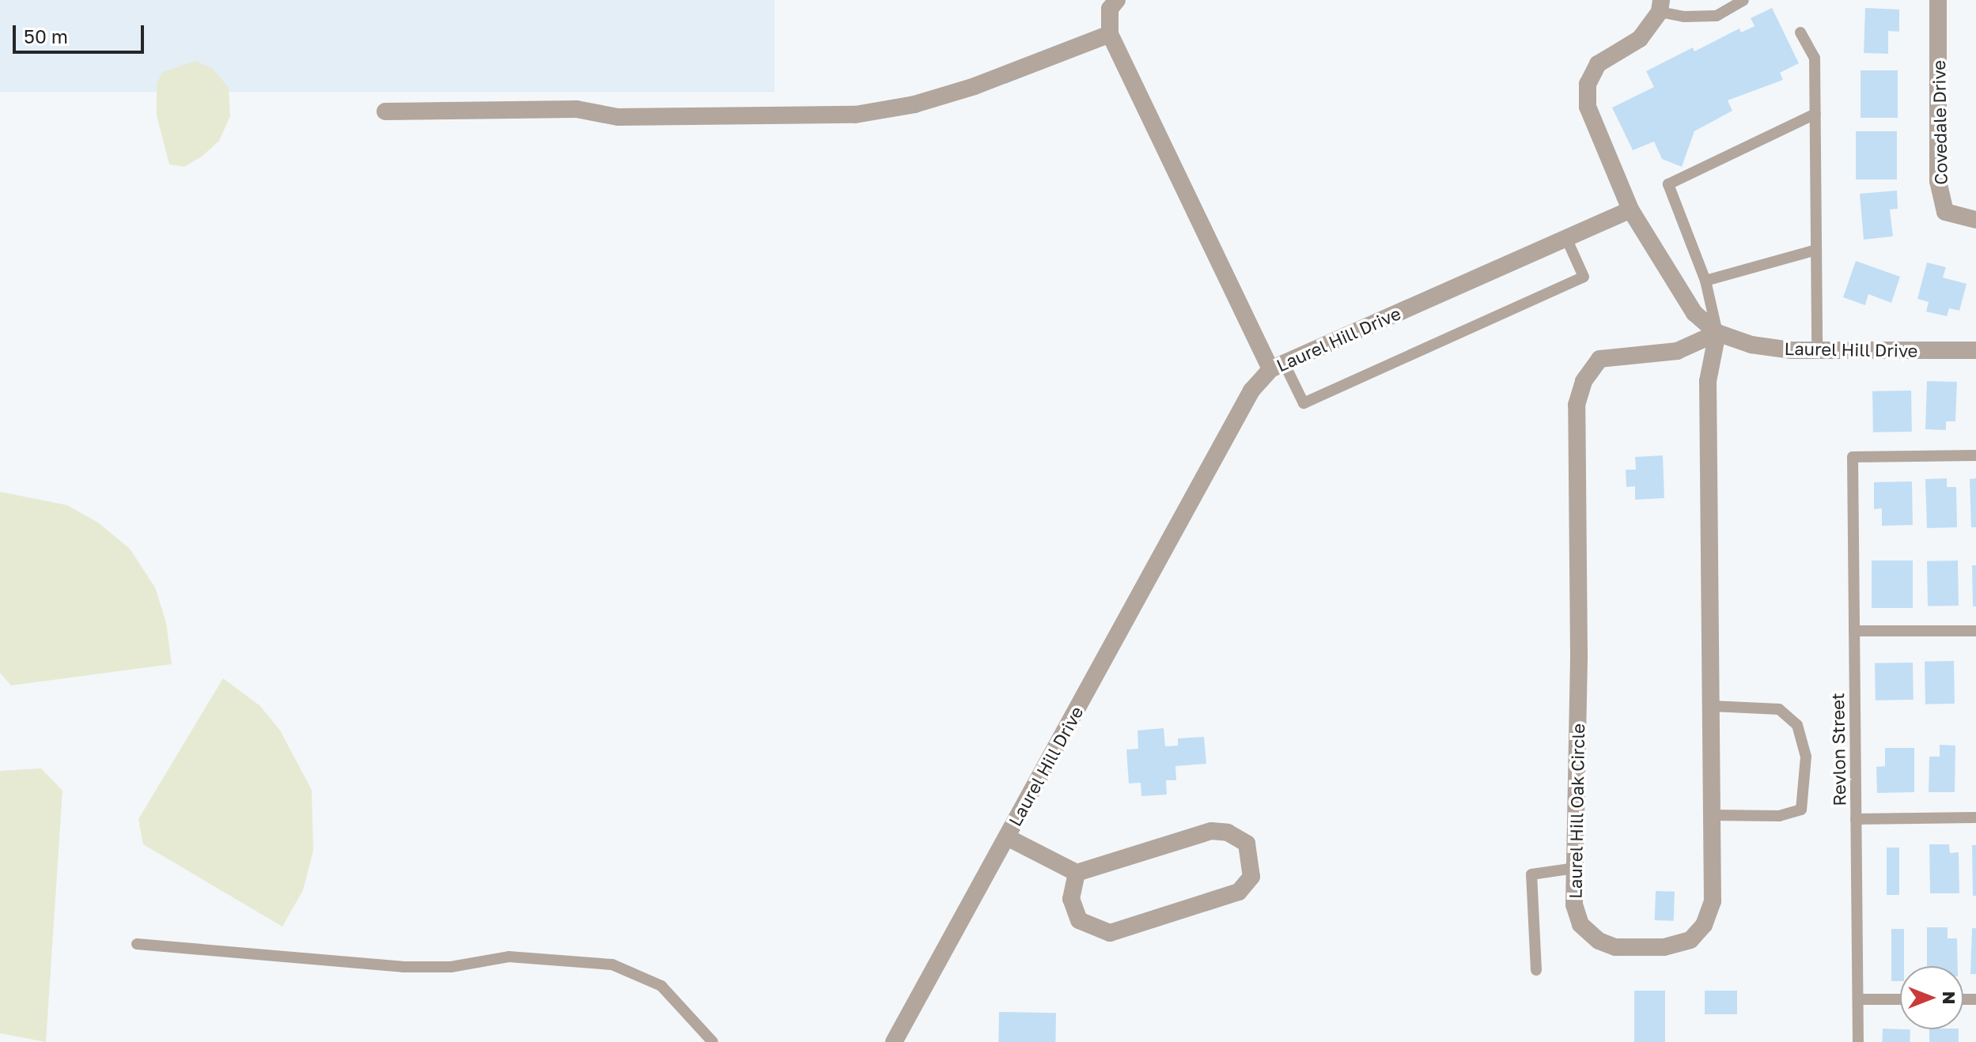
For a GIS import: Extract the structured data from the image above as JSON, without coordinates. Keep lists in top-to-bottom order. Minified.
{"streets":{"street":["Covedale Drive","Laurel Hill Drive","Laurel Hill Oak Circle"],"lane":["Revlon Street"]},"crossings":[["Laurel Hill Drive","Laurel Hill Oak Circle"]],"scale_bar":"50 m","north":"right"}
